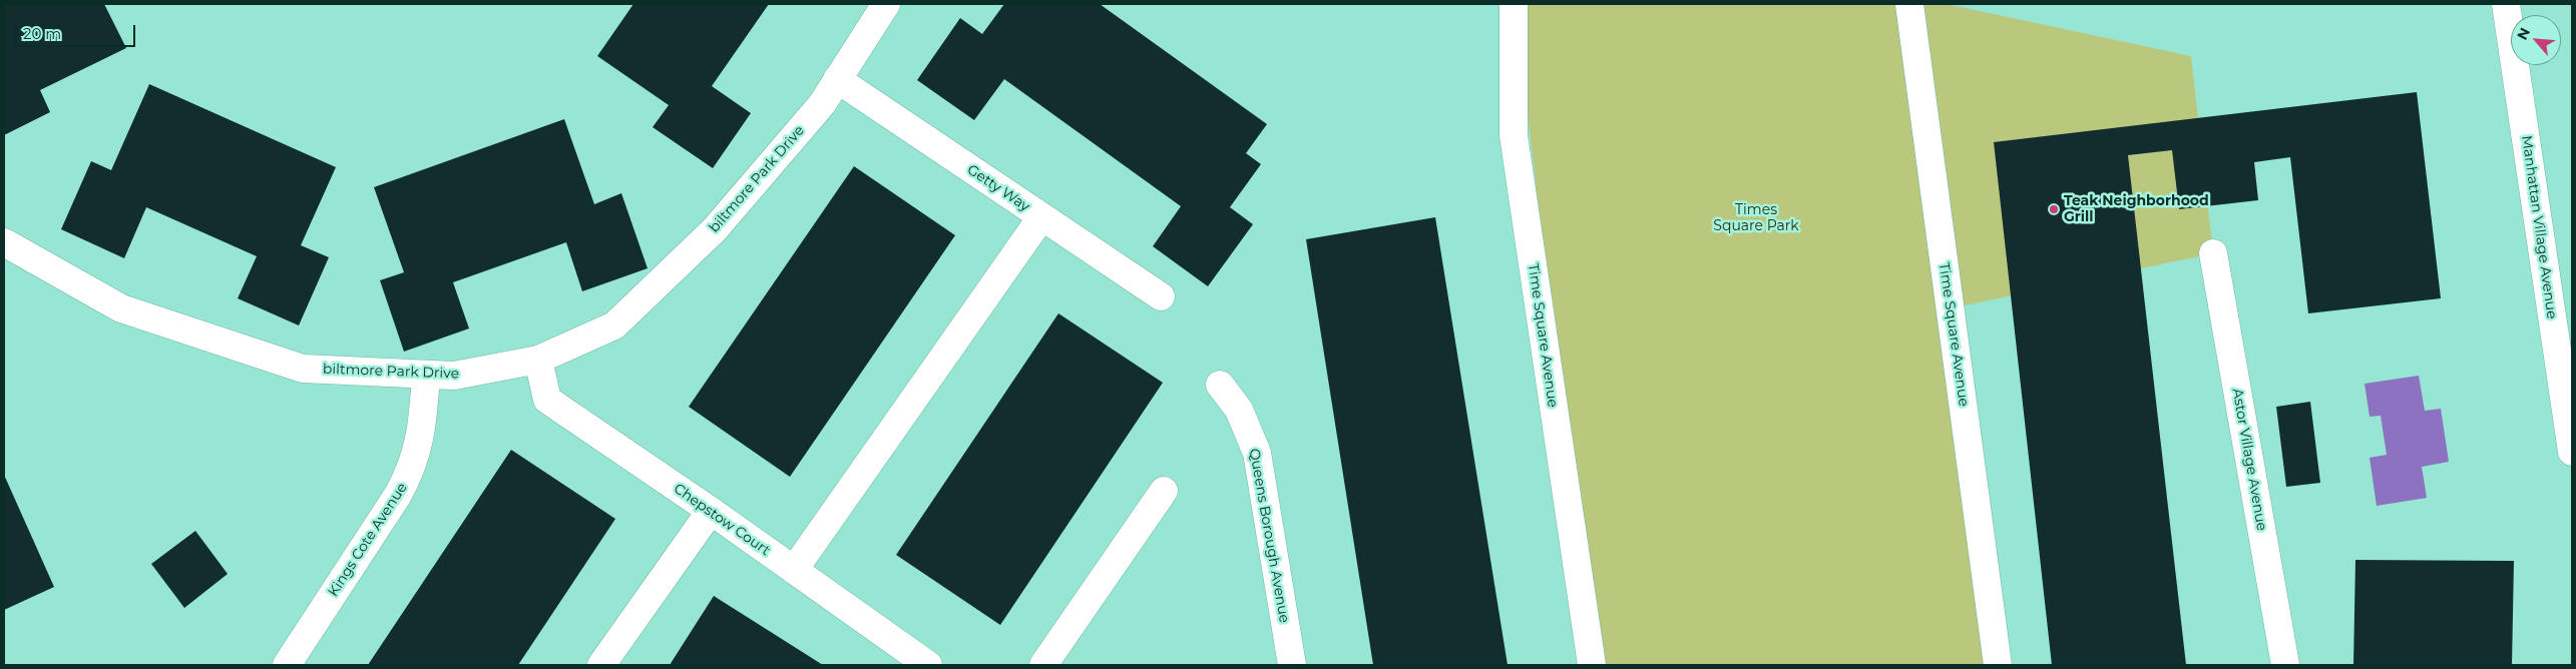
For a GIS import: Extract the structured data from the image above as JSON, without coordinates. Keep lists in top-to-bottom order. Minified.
{"streets":{"lane":["biltmore Park Drive","Getty Way","Manhattan Village Avenue","Time Square Avenue","Astor Village Avenue","Chepstow Court","Queens Borough Avenue","Kings Cote Avenue"]},"crossings":[["biltmore Park Drive","Getty Way"],["biltmore Park Drive","Chepstow Court"],["biltmore Park Drive","Kings Cote Avenue"]],"parks":["Times Square Park"],"places":["Teak Neighborhood Grill"],"scale_bar":"20 m","north":"top left"}
